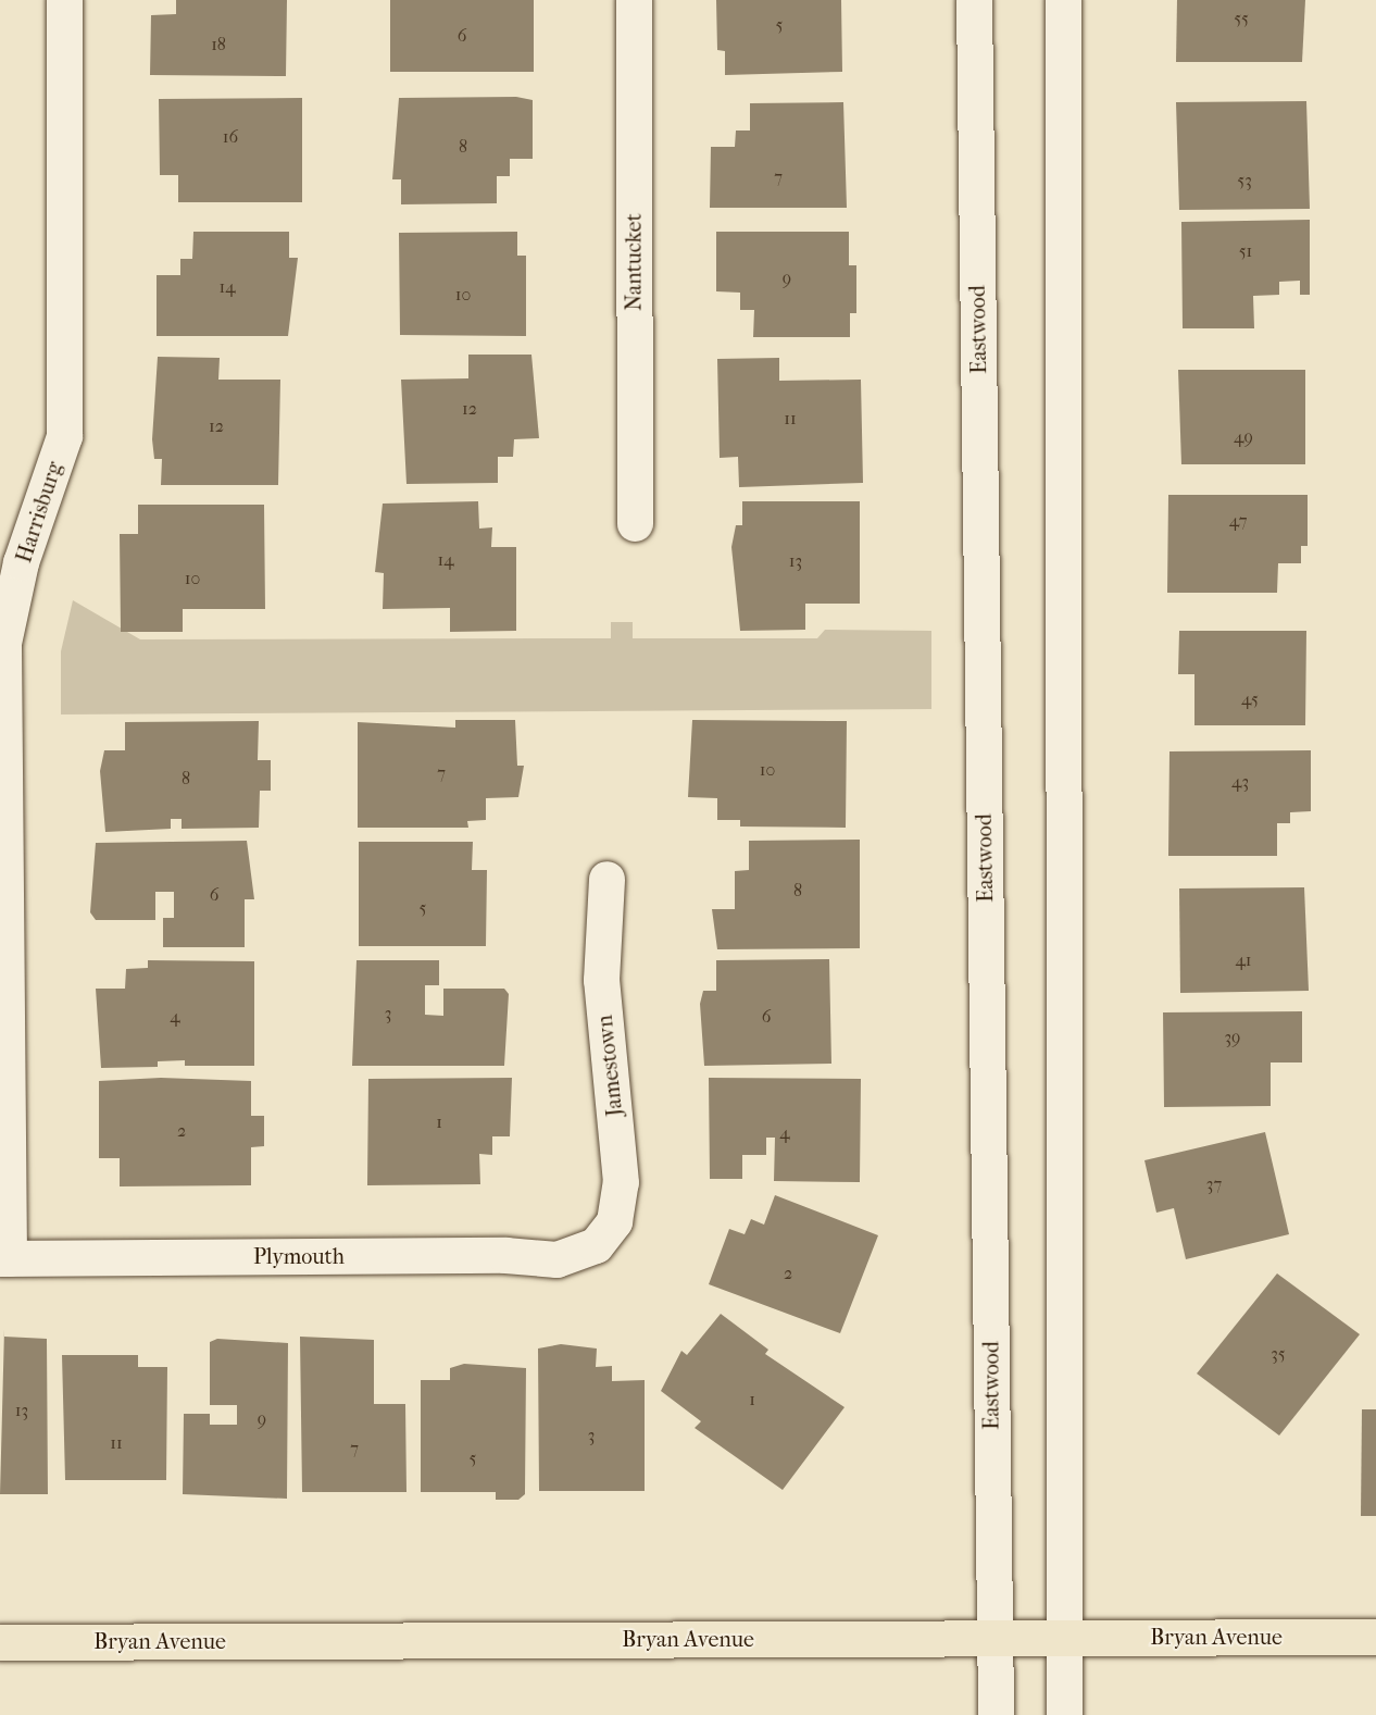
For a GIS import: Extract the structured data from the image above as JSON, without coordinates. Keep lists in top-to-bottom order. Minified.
{"streets":{"main road":["Bryan Avenue"],"street":["Nantucket","Eastwood","Harrisburg","Jamestown","Plymouth"]},"crossings":[["Eastwood","Bryan Avenue"],["Harrisburg","Plymouth"],["Jamestown","Plymouth"]],"house_numbers":["55","5","6","18","16","8","7","53","51","9","14","10","12","11","12","49","47","14","13","10","45","10","7","8","43","8","6","5","41","3","4","6","39","1","2","4","37","2","35","1","13","9","3","11","7","5"]}
